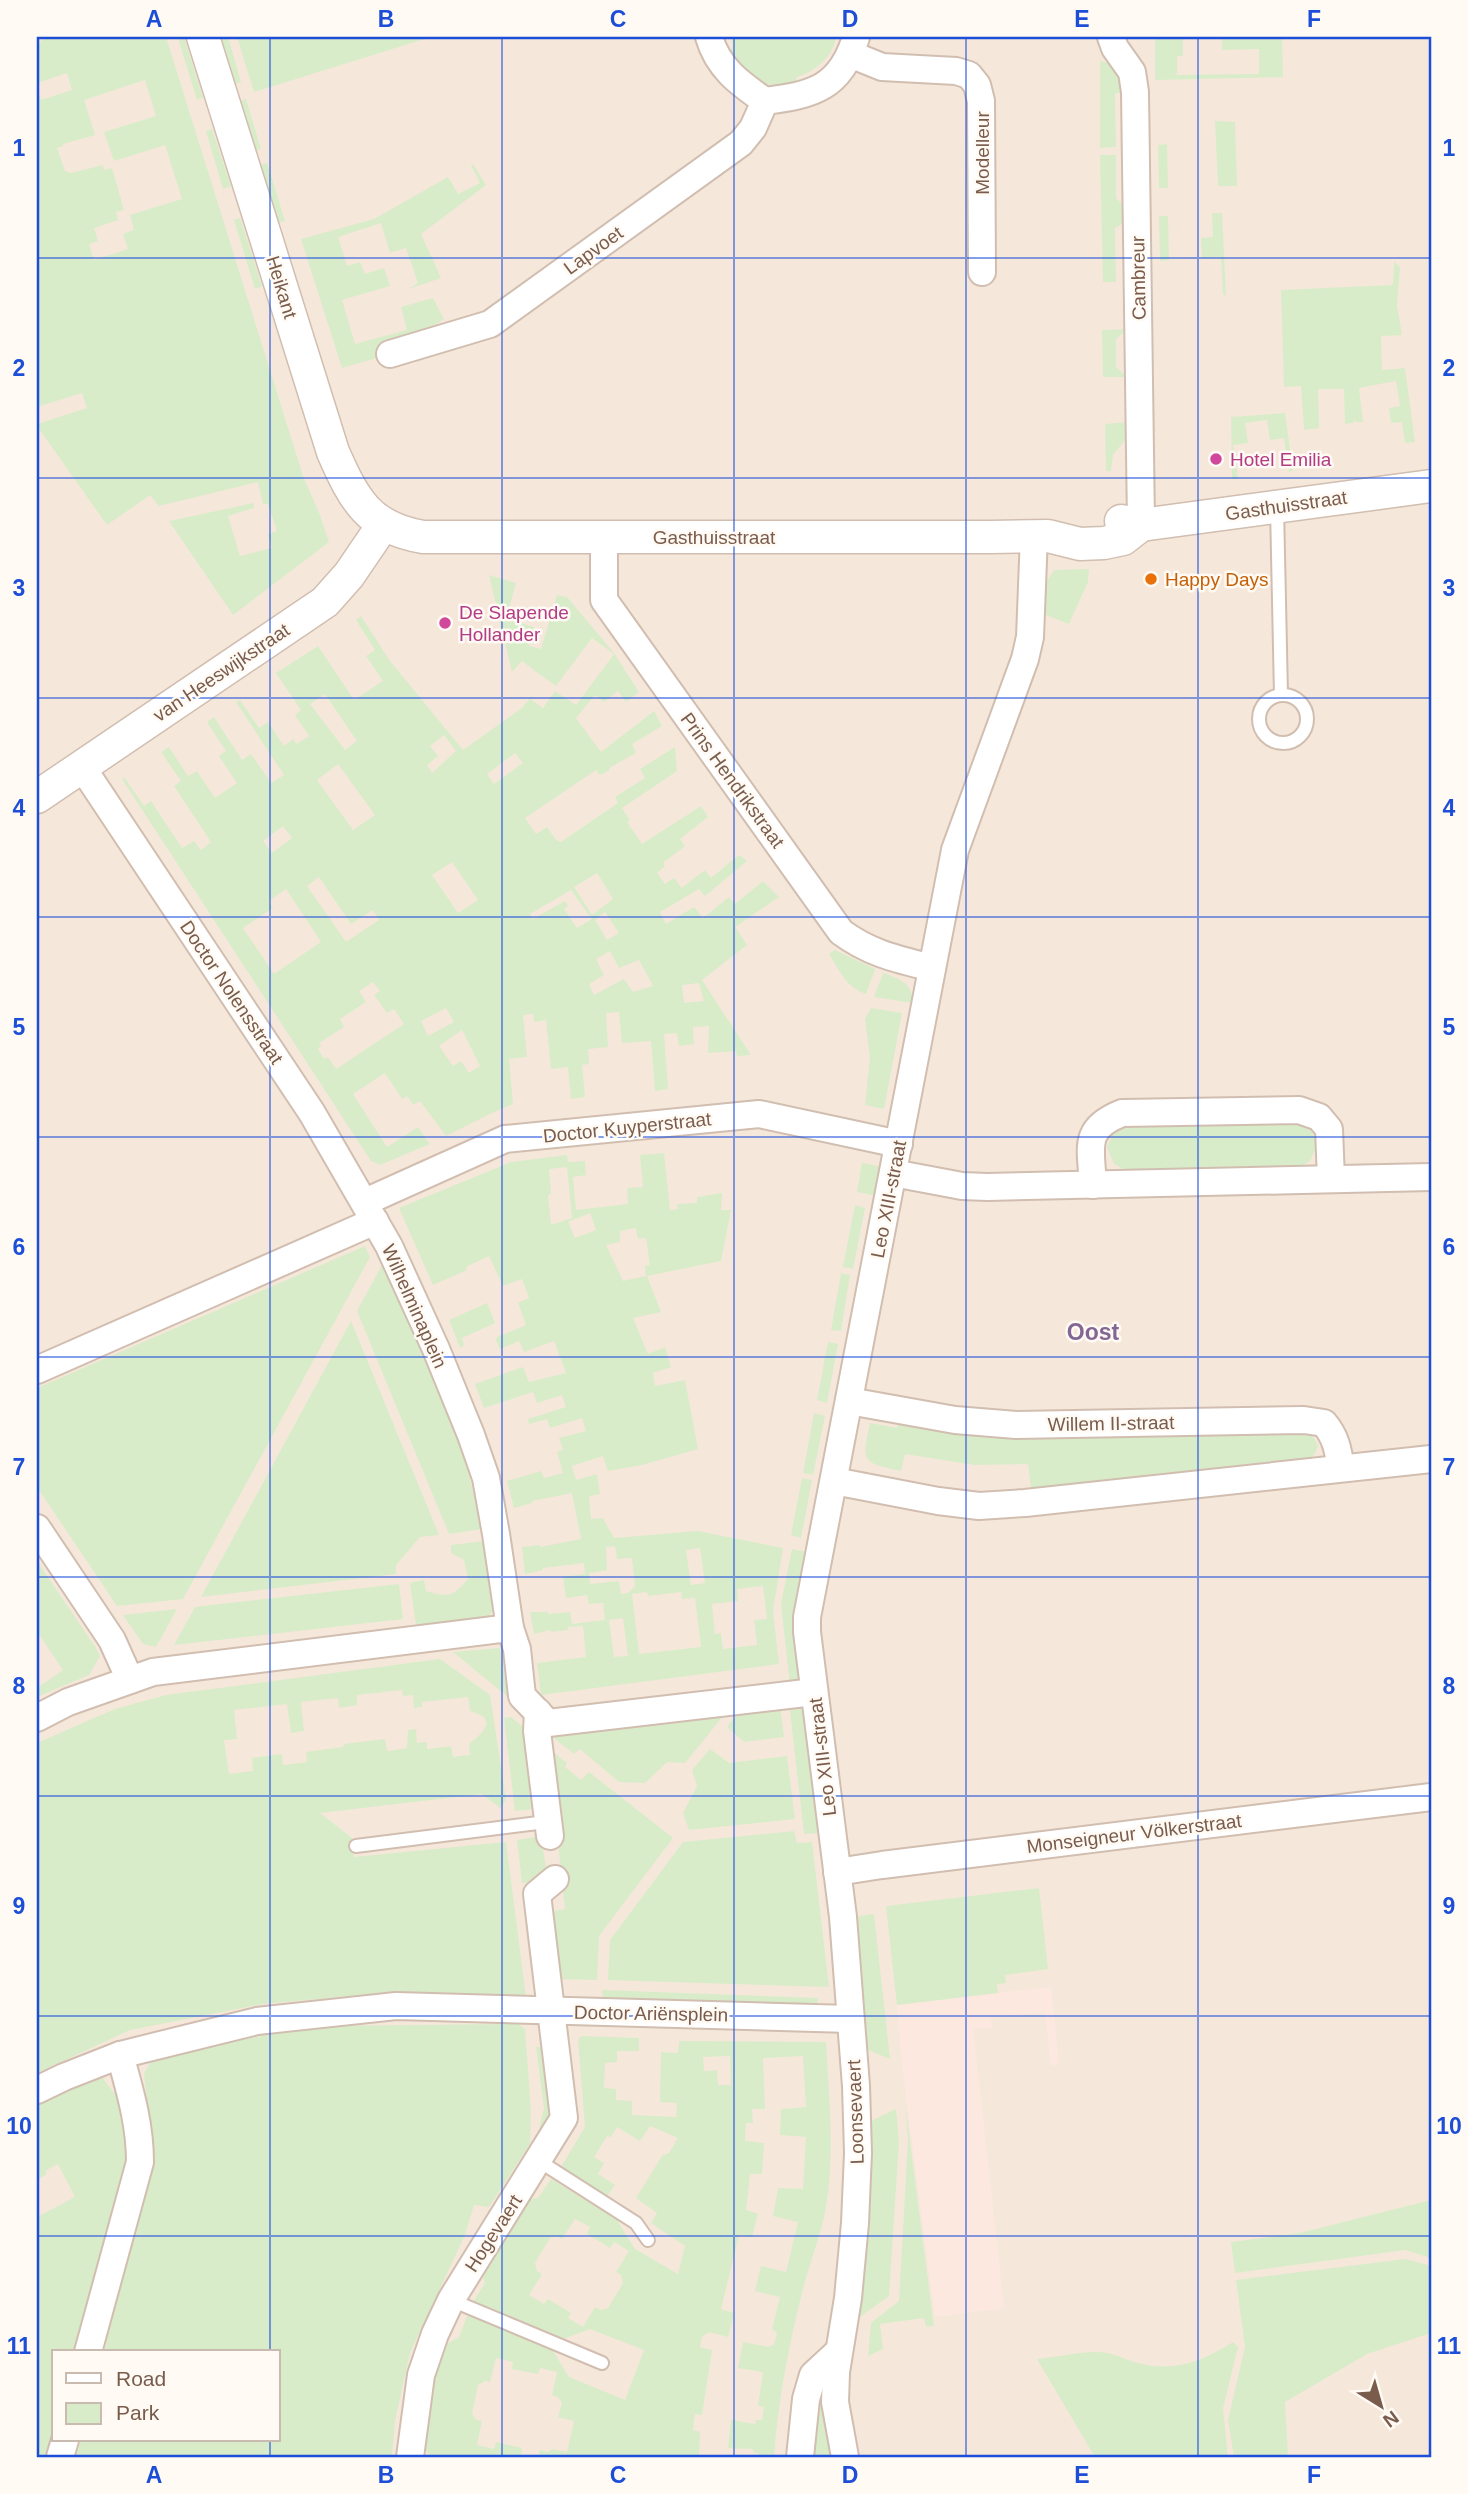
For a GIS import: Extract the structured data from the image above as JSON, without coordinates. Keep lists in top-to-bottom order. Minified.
{"streets":{"street":["Modelleur","Lapvoet","Cambreur","Heikant","Gasthuisstraat","van Heeswijkstraat","Prins Hendrikstraat","Doctor Nolensstraat","Doctor Kuyperstraat","Leo XIII-straat","Wilhelminaplein","Willem II-straat","Monseigneur Völkerstraat","Doctor Ariënsplein","Loonsevaert","Hogevaert"]},"crossings":[["Cambreur","Gasthuisstraat"],["Heikant","Gasthuisstraat"],["Heikant","van Heeswijkstraat"],["Gasthuisstraat","van Heeswijkstraat"],["Gasthuisstraat","Prins Hendrikstraat"],["Gasthuisstraat","Leo XIII-straat"],["van Heeswijkstraat","Doctor Nolensstraat"],["Prins Hendrikstraat","Leo XIII-straat"],["Doctor Nolensstraat","Doctor Kuyperstraat"],["Doctor Nolensstraat","Wilhelminaplein"],["Doctor Kuyperstraat","Leo XIII-straat"],["Doctor Kuyperstraat","Wilhelminaplein"],["Leo XIII-straat","Willem II-straat"],["Leo XIII-straat","Monseigneur Völkerstraat"],["Leo XIII-straat","Loonsevaert"],["Monseigneur Völkerstraat","Loonsevaert"],["Doctor Ariënsplein","Loonsevaert"],["Doctor Ariënsplein","Hogevaert"]],"districts":["Oost"],"places":["Hotel Emilia","Happy Days","De Slapende Hollander"],"legend":["Road","Park"],"north":"bottom right","grid":{"columns":["A","B","C","D","E","F"],"rows":["1","2","3","4","5","6","7","8","9","10","11"]}}
